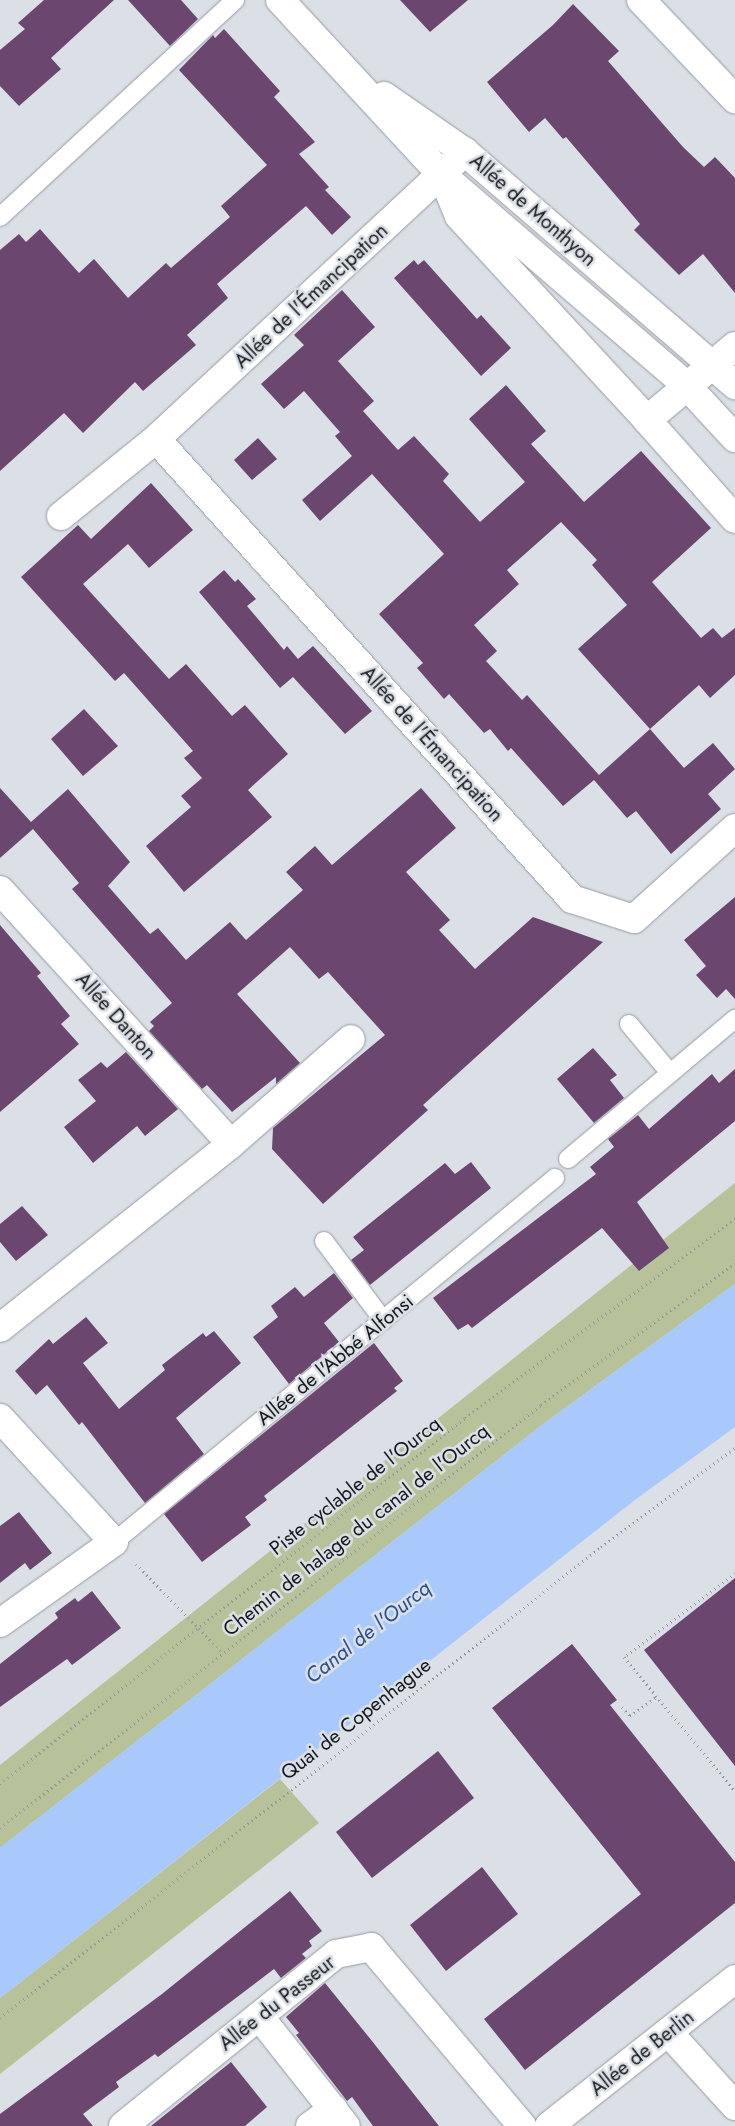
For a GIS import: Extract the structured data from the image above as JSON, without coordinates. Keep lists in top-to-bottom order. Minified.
{"streets":{"street":["Allée de Monthyon","Allée de l'Émancipation","Allée Danton","Allée du Passeur","Allée de Berlin"],"lane":["Allée de l'Abbé Alfonsi"],"path":["Piste cyclable de l'Ourcq","Chemin de halage du canal de l'Ourcq","Quai de Copenhague"]},"crossings":[["Allée de Monthyon","Allée de l'Émancipation"]],"water":["Canal de l'Ourcq"]}
